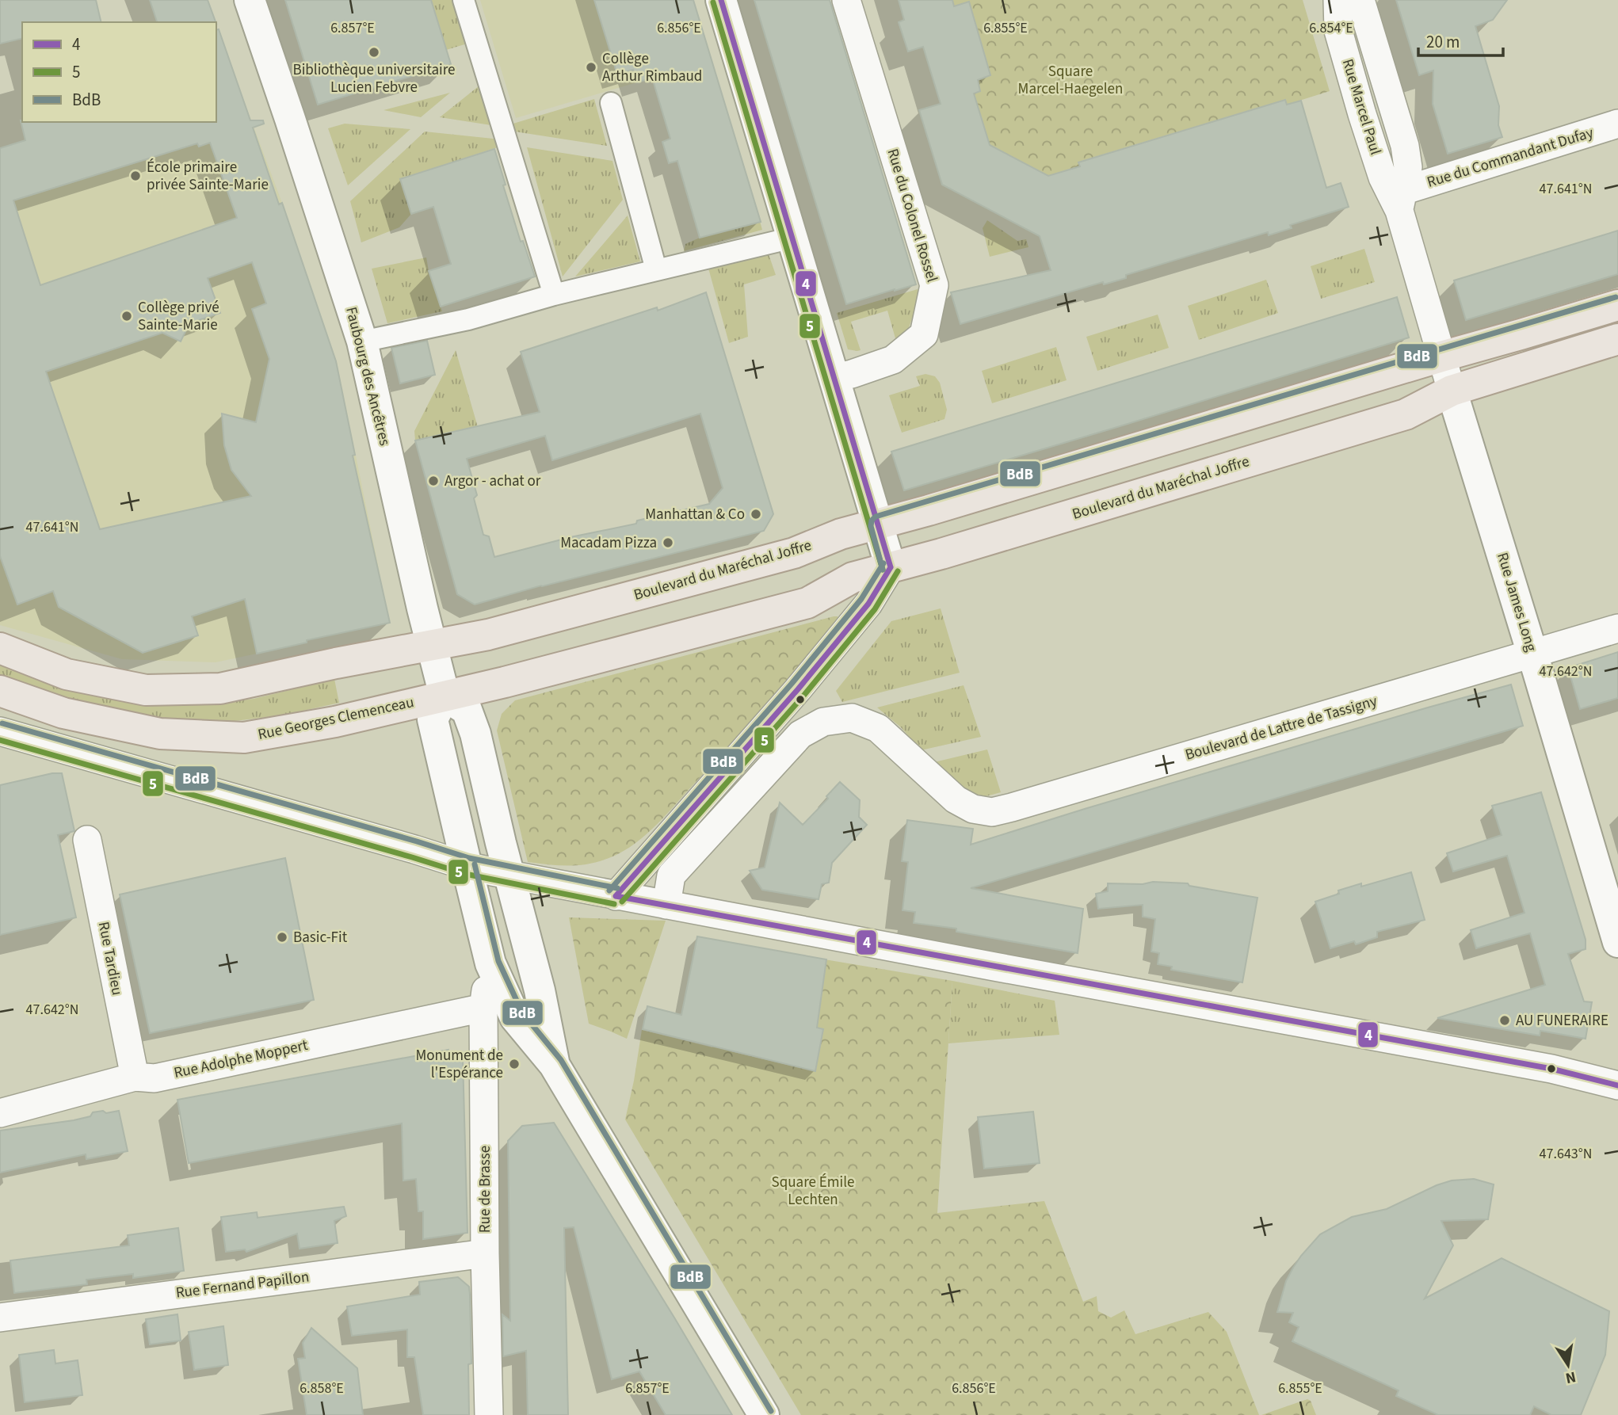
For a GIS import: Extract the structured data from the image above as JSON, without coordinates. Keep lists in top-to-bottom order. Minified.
{"streets":{"main road":["Faubourg des Ancêtres","Boulevard du Maréchal Joffre","Rue James Long","Rue Georges Clemenceau"],"street":["Rue Marcel Paul","Rue du Commandant Dufay","Rue du Colonel Rossel","Boulevard de Lattre de Tassigny","Rue Tardieu","Rue Adolphe Moppert","Rue de Brasse","Rue Fernand Papillon"]},"crossings":[["Rue Marcel Paul","Rue du Commandant Dufay"],["Rue Marcel Paul","Boulevard du Maréchal Joffre"],["Rue Marcel Paul","Rue James Long"],["Faubourg des Ancêtres","Boulevard du Maréchal Joffre"],["Faubourg des Ancêtres","Rue Georges Clemenceau"],["Boulevard du Maréchal Joffre","Rue James Long"],["Boulevard du Maréchal Joffre","Rue Georges Clemenceau"],["Rue James Long","Boulevard de Lattre de Tassigny"],["Rue Tardieu","Rue Adolphe Moppert"],["Rue Adolphe Moppert","Rue de Brasse"],["Rue de Brasse","Rue Fernand Papillon"]],"parks":["Square Marcel-Haegelen","Square Émile Lechten"],"places":["Bibliothèque universitaire Lucien Febvre","Collège Arthur Rimbaud","École primaire privée Sainte-Marie","Collège privé Sainte-Marie","Argor - achat or","Manhattan & Co","Macadam Pizza","Basic-Fit","AU FUNERAIRE","Monument de l'Espérance"],"lines":["transit line 4","transit line 5","transit line BdB"],"legend":["4","5","BdB"],"scale_bar":"20 m","north":"bottom","coordinates":["6.857°E","6.856°E","6.855°E","6.854°E","47.641°N","47.642°N","47.643°N","6.858°E"]}
